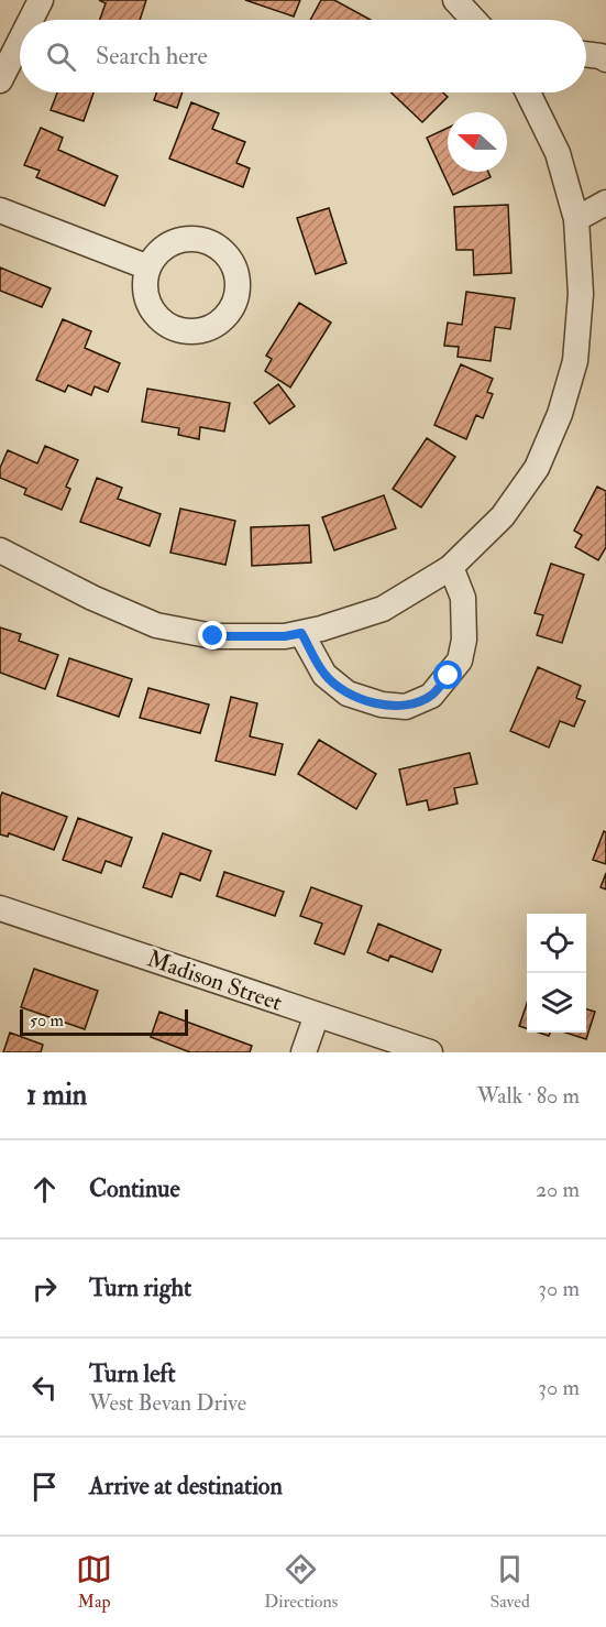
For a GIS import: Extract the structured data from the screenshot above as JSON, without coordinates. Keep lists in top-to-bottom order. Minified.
{"streets":{"street":["Madison Street"]},"scale_bar":"50 m","north":"left","page":{"search":"Search here","scale":"50 m","heading":["1 min","Walk · 80 m"],"list":[["Continue","20 m"],["Turn right","30 m"],["Turn left","West Bevan Drive","30 m"],"Arrive at destination"],"nav":["Map","Directions","Saved"]}}
